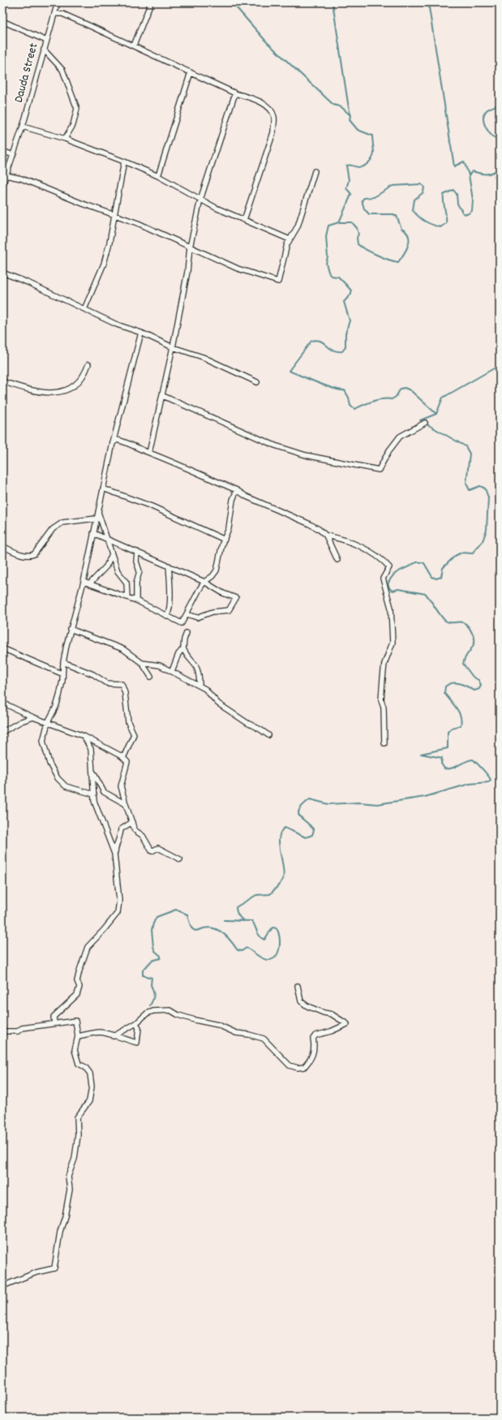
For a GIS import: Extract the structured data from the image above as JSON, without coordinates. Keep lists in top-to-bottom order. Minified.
{"streets":{"street":["Dauda Street"]}}
